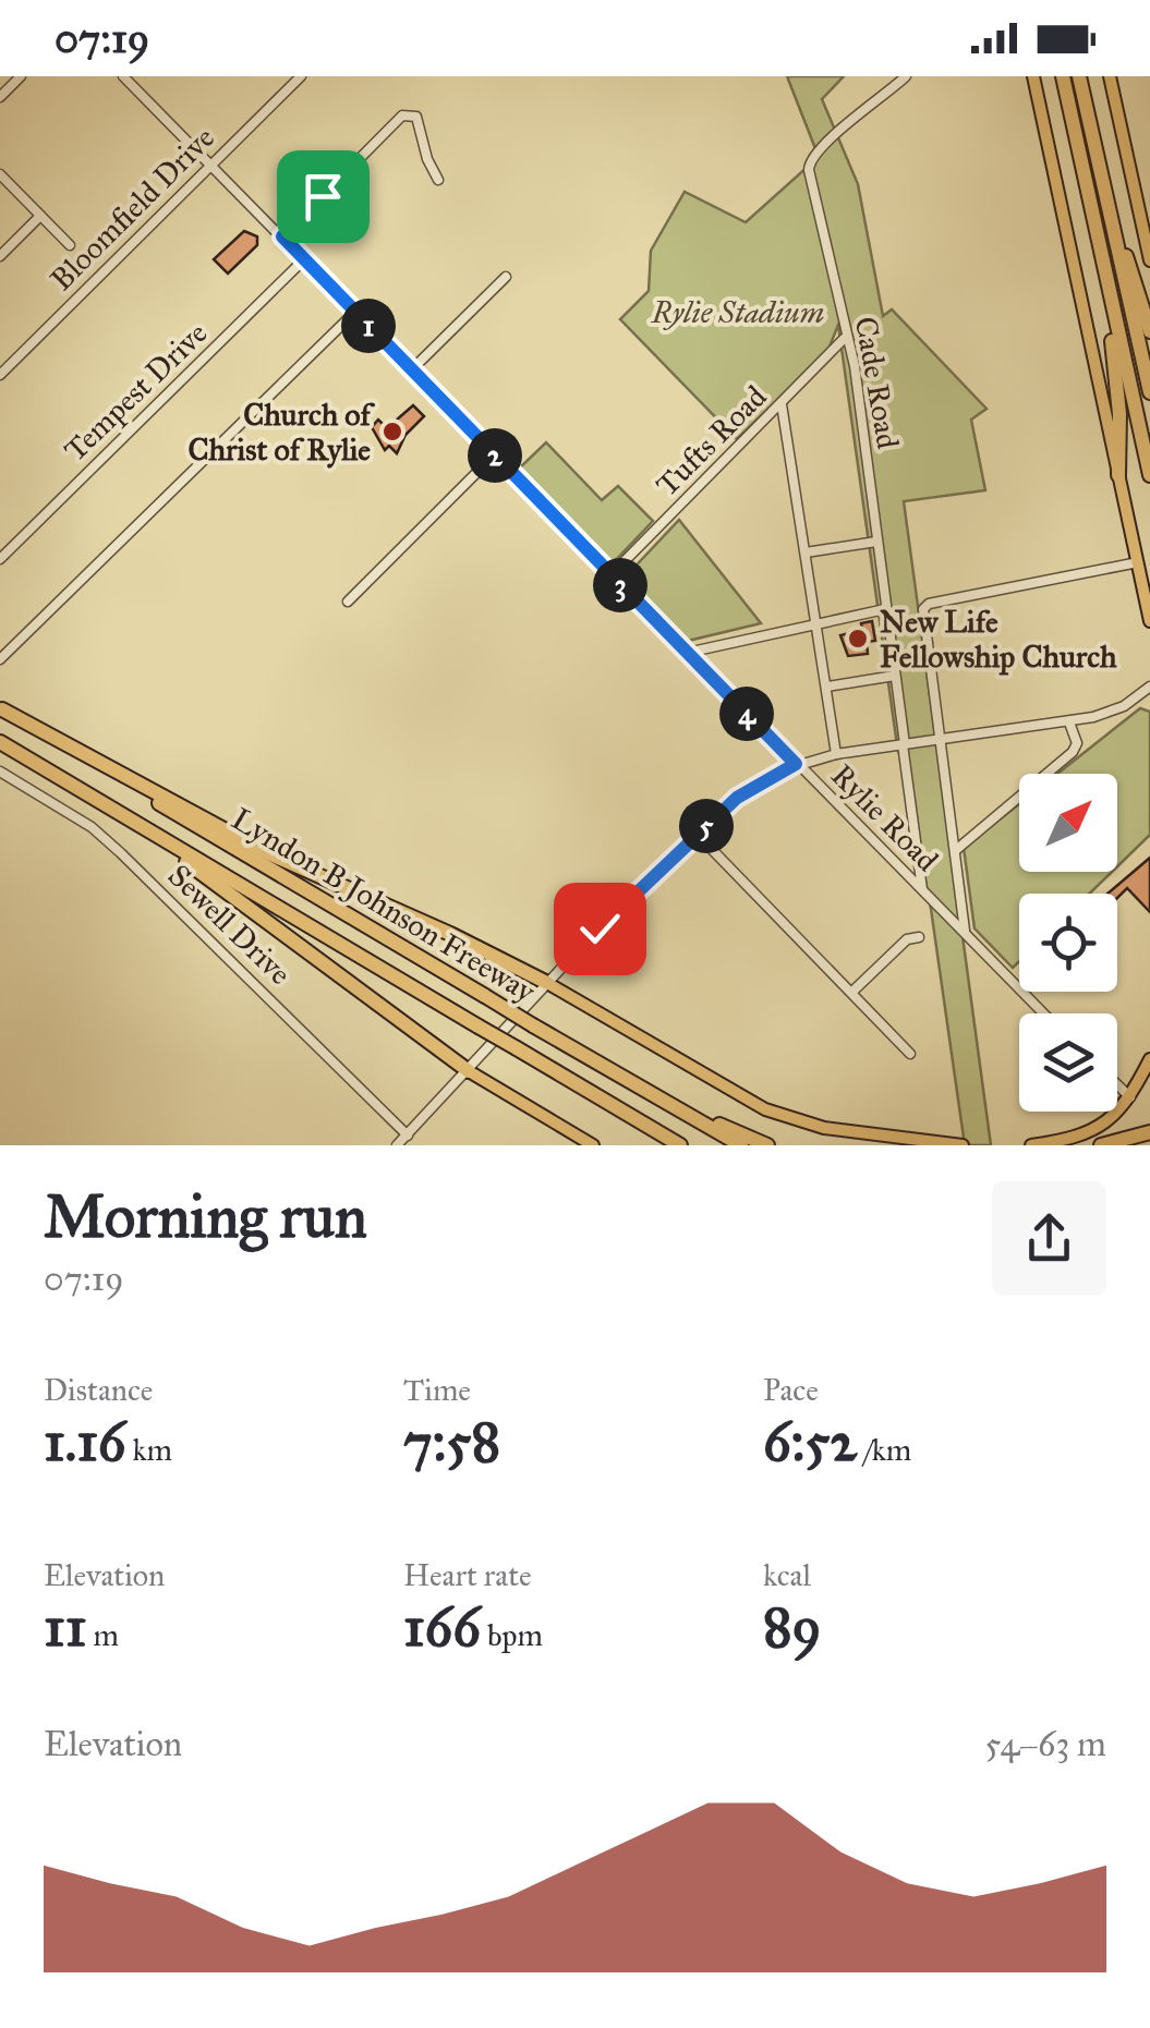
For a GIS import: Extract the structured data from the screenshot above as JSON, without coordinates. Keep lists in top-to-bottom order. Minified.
{"streets":{"highway":["Lyndon B Johnson Freeway"],"street":["Bloomfield Drive","Cade Road","Tempest Drive","Tufts Road","Rylie Road","Sewell Drive"]},"crossings":[["Bloomfield Drive","Rylie Road"],["Cade Road","Tufts Road"],["Cade Road","Rylie Road"],["Tempest Drive","Rylie Road"],["Tufts Road","Rylie Road"]],"parks":["Rylie Stadium"],"places":["Church of Christ of Rylie","New Life Fellowship Church"],"north":"top right","page":{"status":"07:19","pins":["1","2","3","4","5"],"heading":["Morning run","07:19"],"stats":[["Distance","1.16 km"],["Time","7:58"],["Pace","6:52 /km"],["Elevation","11 m"],["Heart rate","166 bpm"],["kcal","89"]],"chart":["Elevation","54–63 m"]}}
